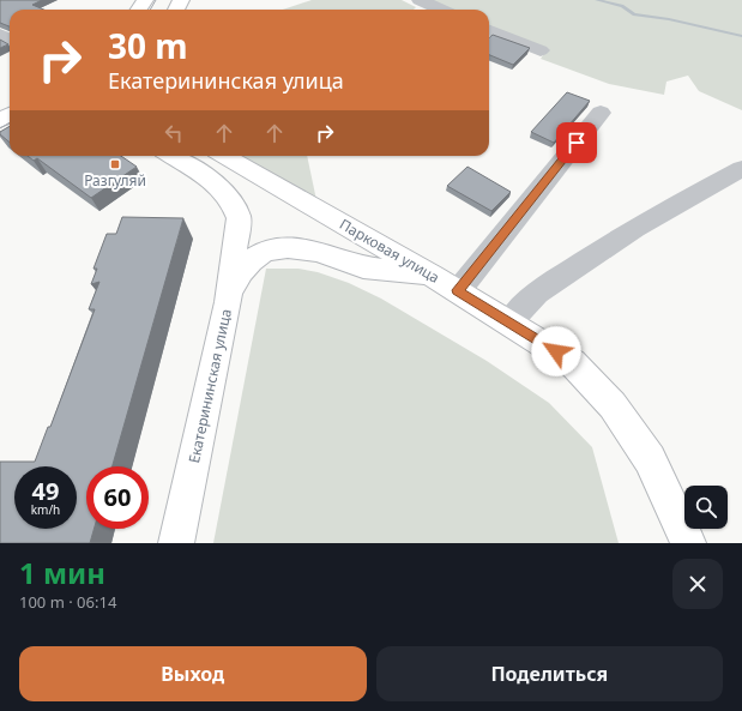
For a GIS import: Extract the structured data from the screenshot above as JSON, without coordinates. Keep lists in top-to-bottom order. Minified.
{"streets":{"main road":["Парковая улица","Екатерининская улица"]},"places":{"transit":["Разгуляй"]},"page":{"turn":["30 m","Екатерининская улица"],"speed":"49 km/h","limit":"60","heading":["1 мин","100 m · 06:14"],"buttons":["Выход","Поделиться"]}}
